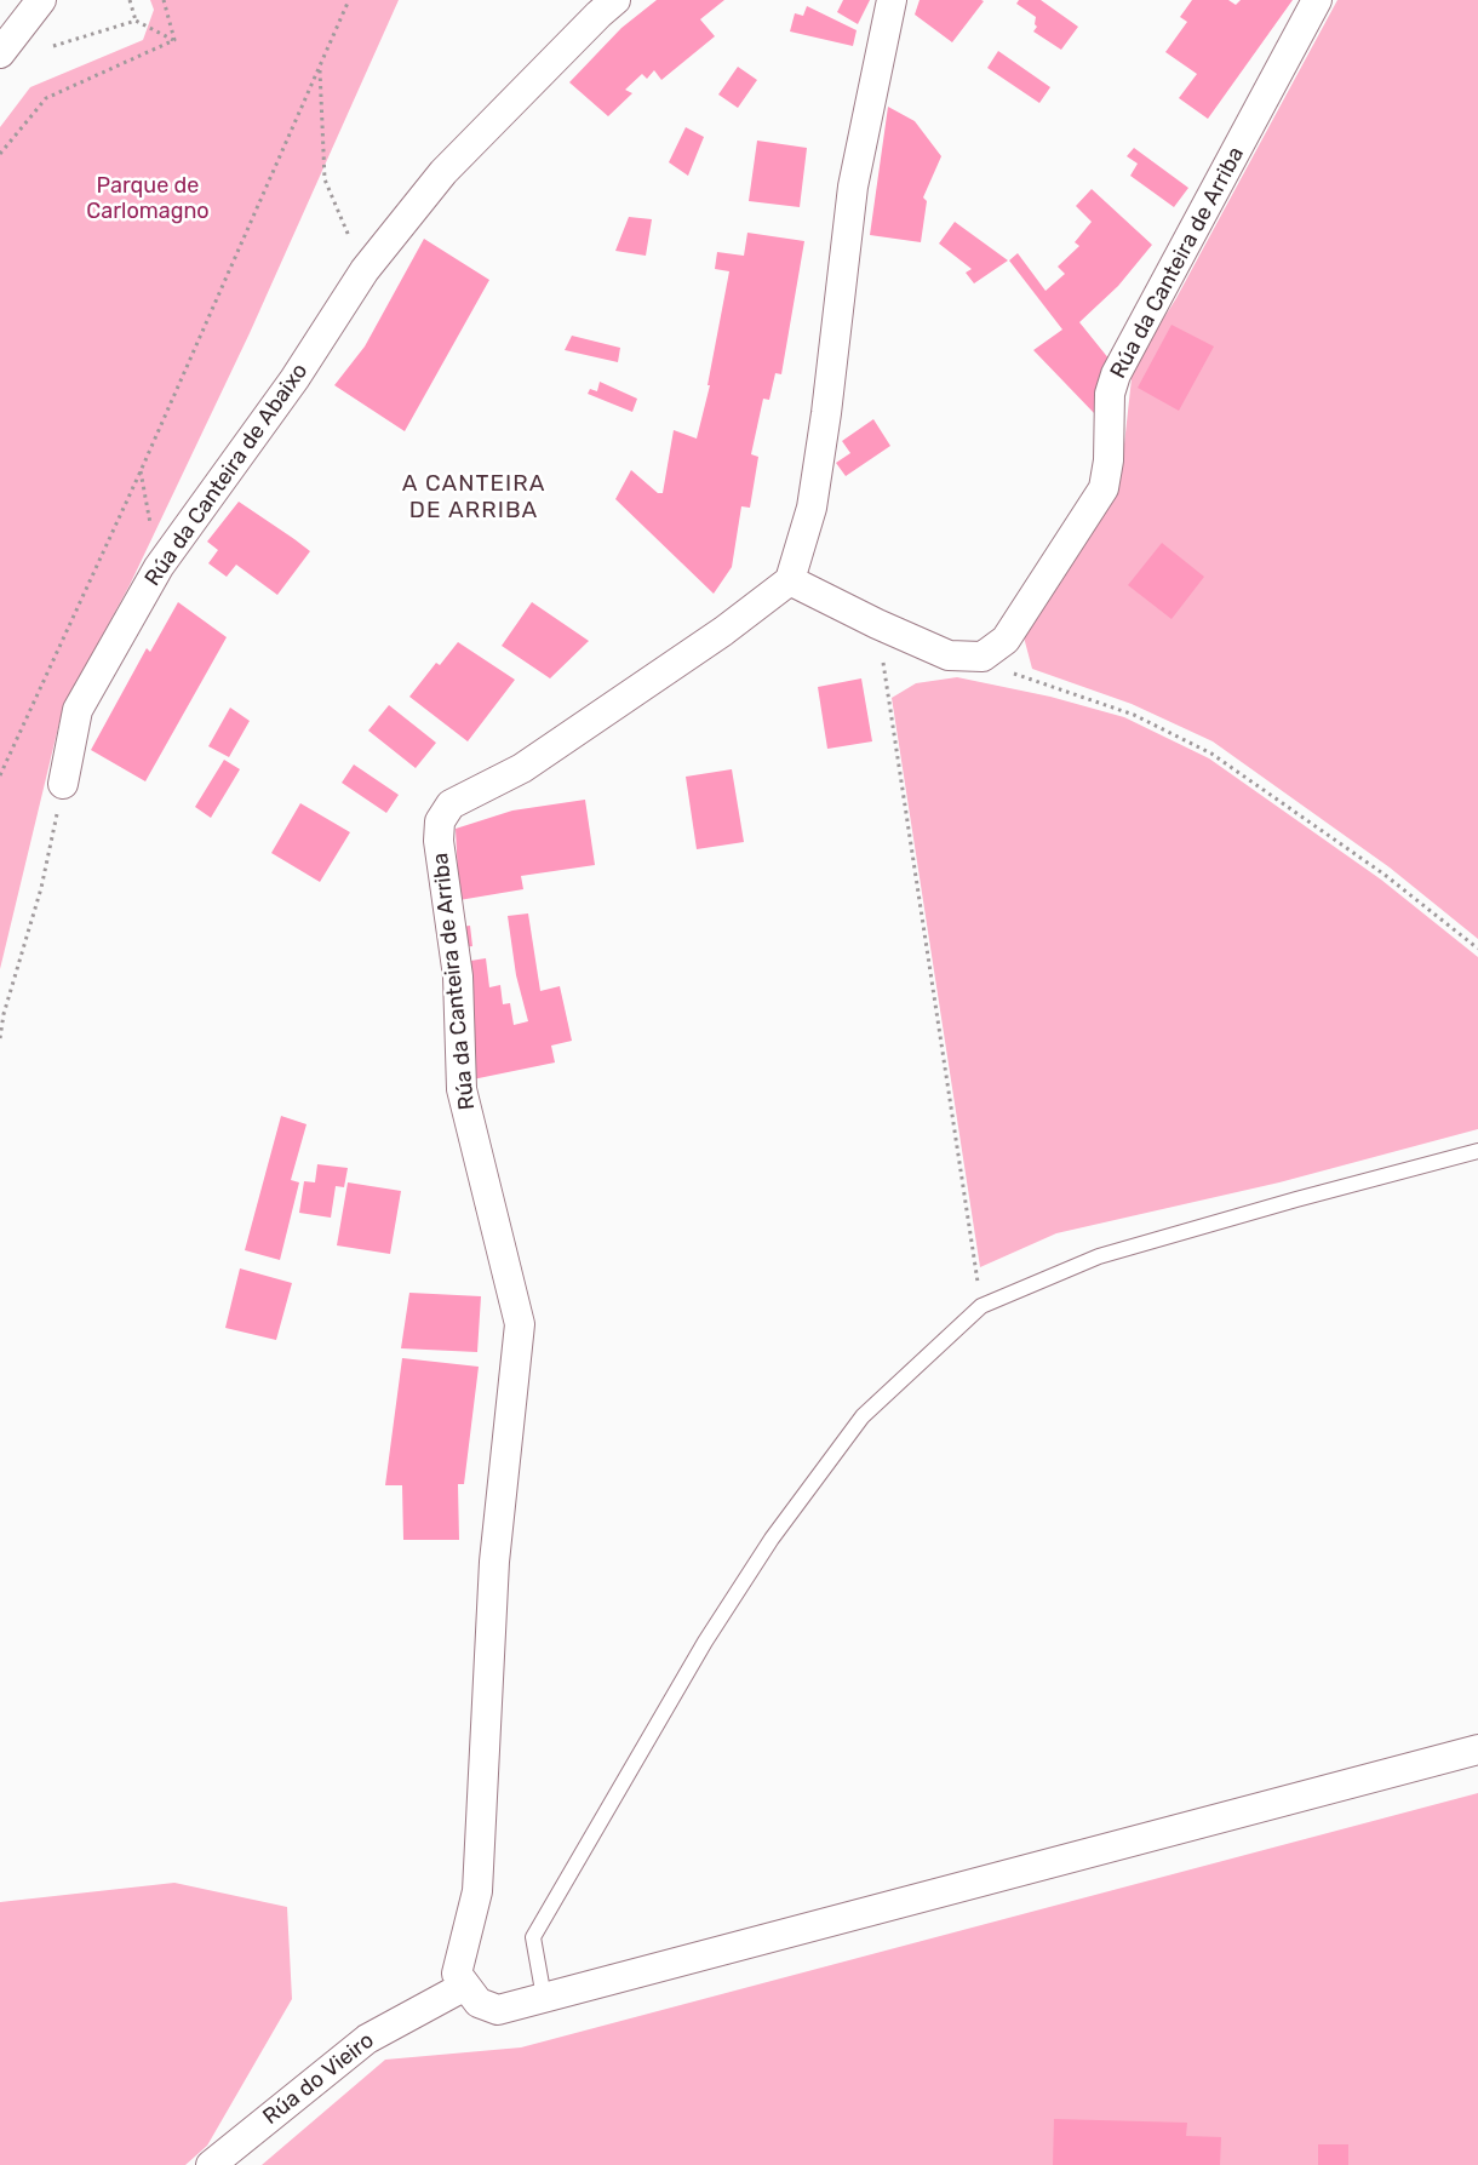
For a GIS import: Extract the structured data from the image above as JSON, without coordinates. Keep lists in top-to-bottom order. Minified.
{"streets":{"street":["Rúa da Canteira de Arriba","Rúa da Canteira de Abaixo","Rúa do Vieiro"]},"crossings":[["Rúa da Canteira de Arriba","Rúa do Vieiro"]],"districts":["A CANTEIRA DE ARRIBA"],"parks":["Parque de Carlomagno"]}
